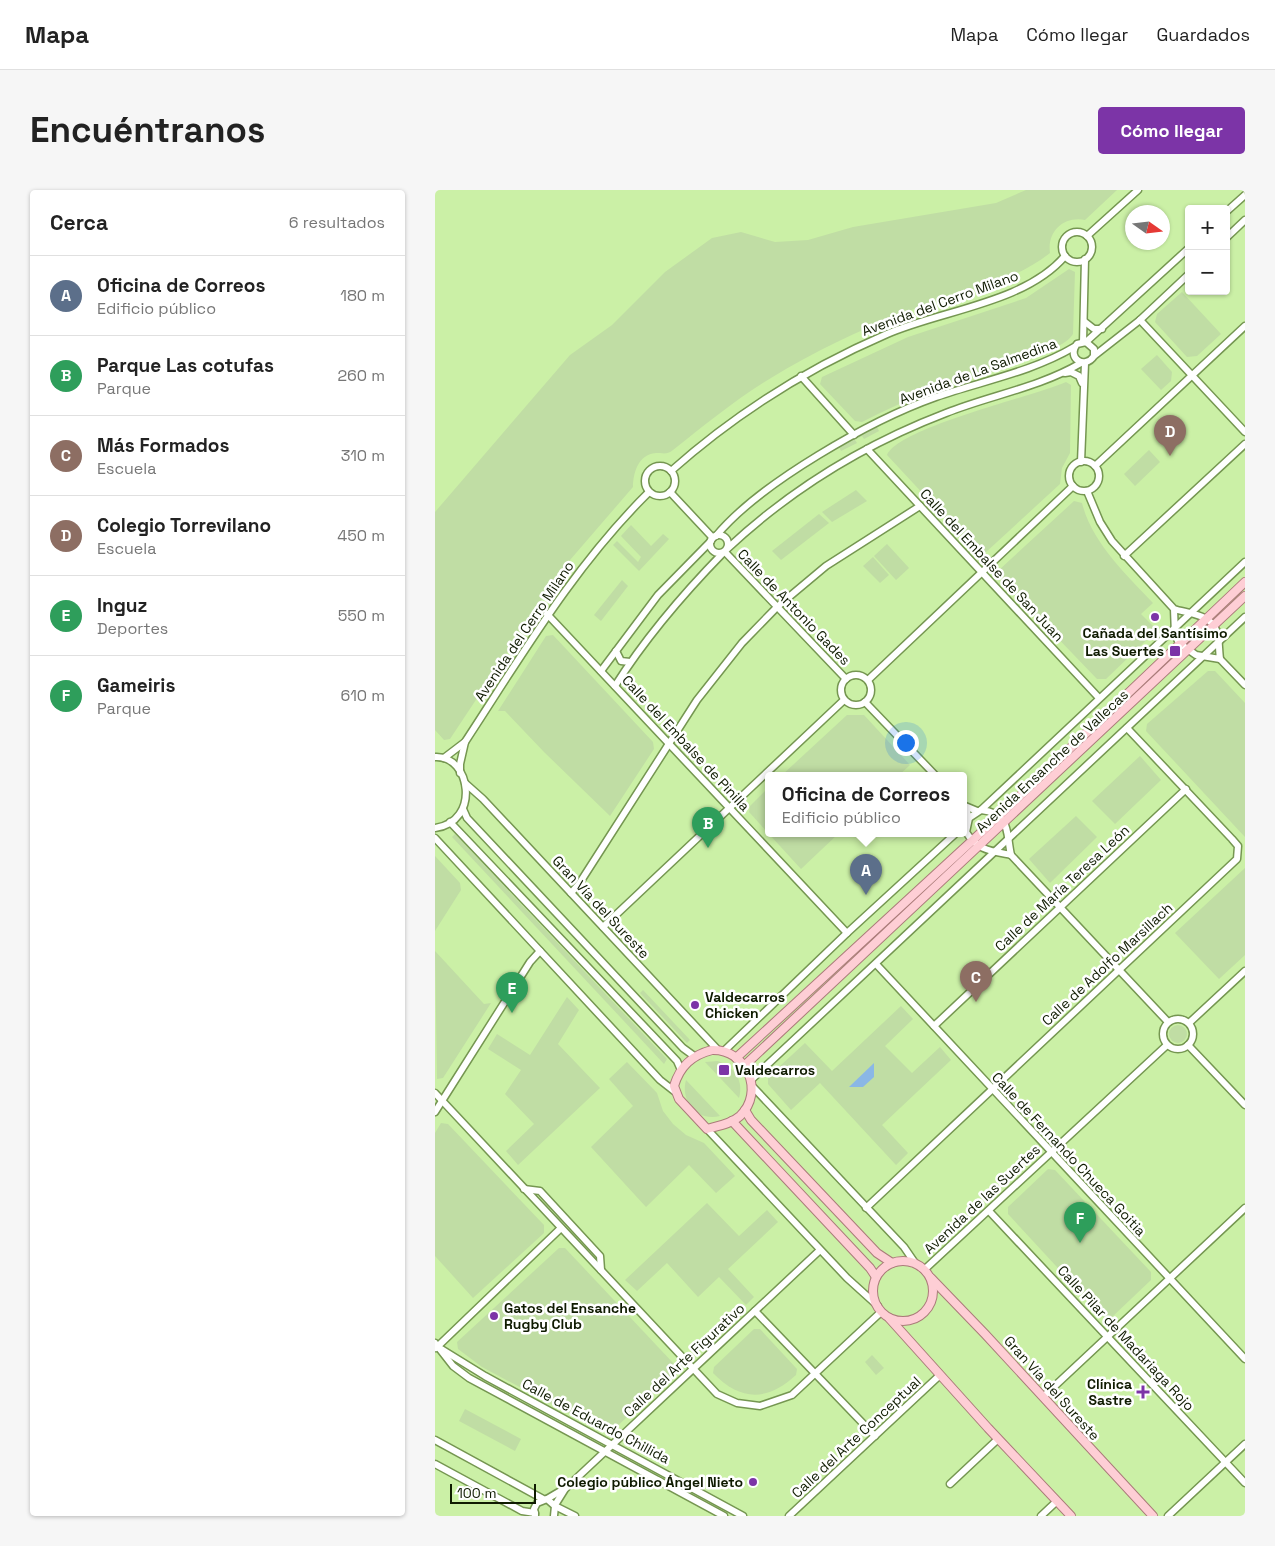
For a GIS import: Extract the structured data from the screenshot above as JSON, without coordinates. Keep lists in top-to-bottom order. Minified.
{"streets":{"main road":["Avenida Ensanche de Vallecas","Gran Vía del Sureste"],"street":["Avenida del Cerro Milano","Avenida de La Salmedina","Calle del Embalse de San Juan","Calle de Antonio Gades","Calle del Embalse de Pinilla","Calle de María Teresa León","Calle de Adolfo Marsillach","Calle de Fernando Chueca Goitia","Avenida de las Suertes","Calle Pilar de Madariaga Rojo","Calle del Arte Figurativo","Calle de Eduardo Chillida","Calle del Arte Conceptual"]},"crossings":[["Avenida del Cerro Milano","Calle del Embalse de Pinilla"],["Avenida de La Salmedina","Calle del Embalse de San Juan"],["Avenida de La Salmedina","Calle de Antonio Gades"],["Avenida de La Salmedina","Calle del Embalse de Pinilla"],["Calle del Embalse de San Juan","Avenida Ensanche de Vallecas"],["Calle del Embalse de Pinilla","Avenida Ensanche de Vallecas"],["Avenida Ensanche de Vallecas","Gran Vía del Sureste"],["Avenida Ensanche de Vallecas","Calle de Adolfo Marsillach"],["Avenida Ensanche de Vallecas","Calle de Fernando Chueca Goitia"],["Calle de María Teresa León","Calle de Adolfo Marsillach"],["Calle de María Teresa León","Calle de Fernando Chueca Goitia"],["Gran Vía del Sureste","Avenida de las Suertes"],["Calle de Adolfo Marsillach","Calle de Fernando Chueca Goitia"],["Calle de Fernando Chueca Goitia","Avenida de las Suertes"],["Avenida de las Suertes","Calle Pilar de Madariaga Rojo"],["Calle del Arte Figurativo","Calle de Eduardo Chillida"]],"places":{"other":["Cañada del Santísimo","Valdecarros Chicken","Gatos del Ensanche Rugby Club","Colegio público Ángel Nieto"],"transit":["Las Suertes","Valdecarros"],"health":["Clínica Sastre"]},"scale_bar":"100 m","north":"right","page":{"header":"Mapa","nav":["Mapa","Cómo llegar","Guardados"],"buttons":"Cómo llegar","title":"Encuéntranos","heading":["Cerca","6 resultados"],"map_buttons":["+","−"],"list":[{"mark":"A","name":"Oficina de Correos","note":"Edificio público","value":"180 m"},{"mark":"B","name":"Parque Las cotufas","note":"Parque","value":"260 m"},{"mark":"C","name":"Más Formados","note":"Escuela","value":"310 m"},{"mark":"D","name":"Colegio Torrevilano","note":"Escuela","value":"450 m"},{"mark":"E","name":"Inguz","note":"Deportes","value":"550 m"},{"mark":"F","name":"Gameiris","note":"Parque","value":"610 m"}],"pins":["D","B","A","C","E","F"],"popup":["Oficina de Correos","Edificio público"],"scale":"100 m"}}
